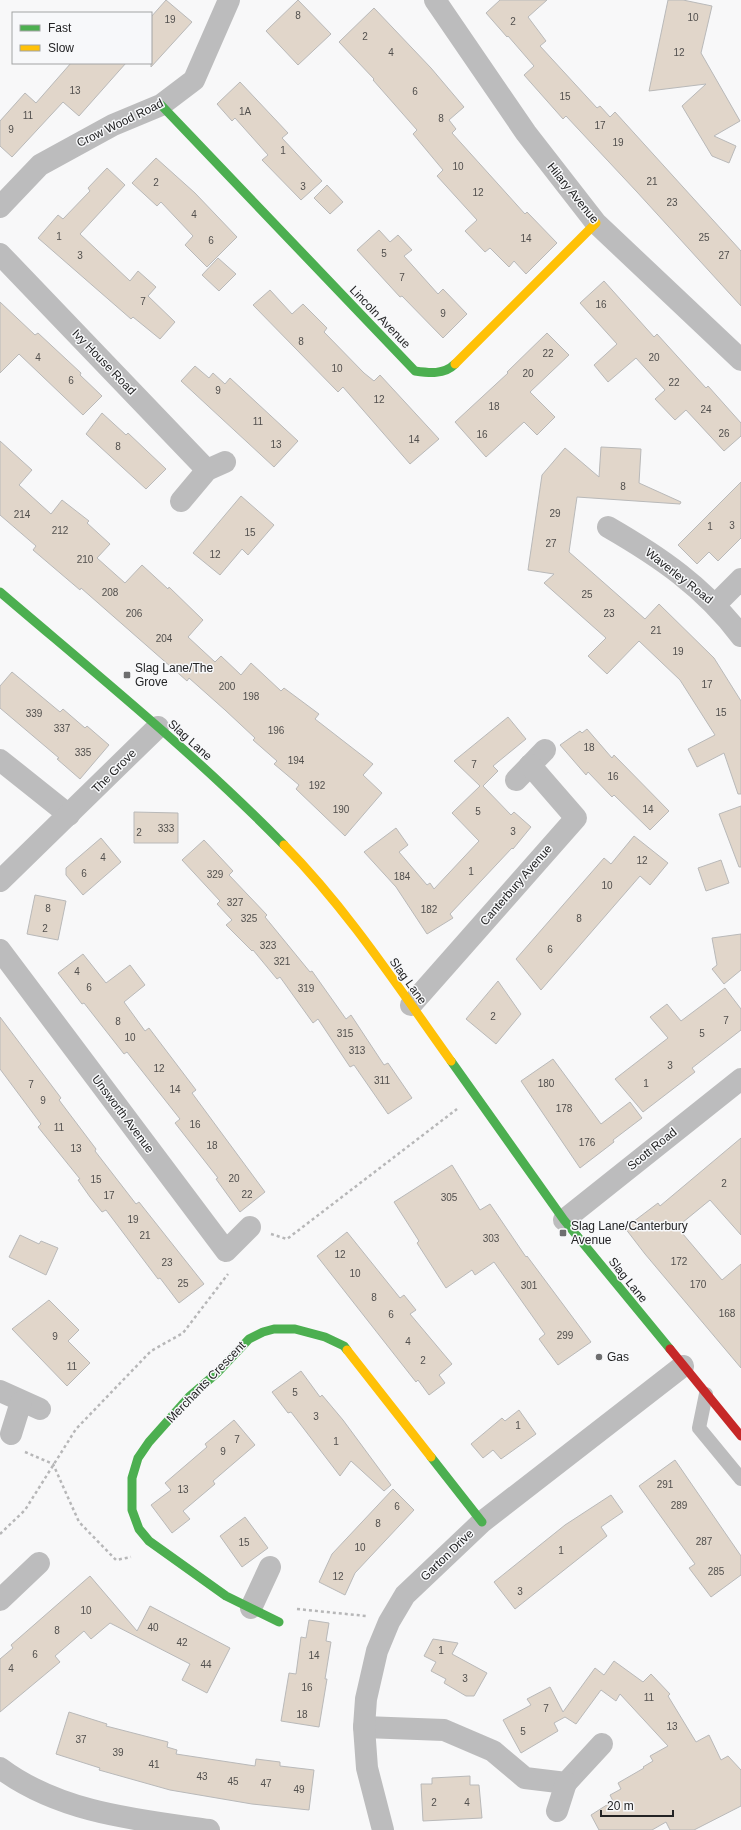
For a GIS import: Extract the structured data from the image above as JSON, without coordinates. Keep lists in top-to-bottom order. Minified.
{"streets":{"street":["Crow Wood Road","Hilary Avenue","Lincoln Avenue","Ivy House Road","Waverley Road","Slag Lane","The Grove","Canterbury Avenue","Unsworth Avenue","Scott Road","Merchants Crescent","Garton Drive"]},"crossings":[["Crow Wood Road","Lincoln Avenue"],["Hilary Avenue","Lincoln Avenue"],["Slag Lane","The Grove"],["Slag Lane","Canterbury Avenue"],["Slag Lane","Scott Road"],["Slag Lane","Garton Drive"],["Merchants Crescent","Garton Drive"]],"places":{"transit":["Slag Lane/The Grove","Slag Lane/Canterbury Avenue"],"other":["Gas"]},"house_numbers":["8","10","19","2","2","4","12","13","6","15","1A","11","8","17","9","19","1","10","21","2","3","12","23","4","1","25","14","6","5","3","27","7","7","16","9","8","22","4","20","10","20","6","22","9","12","18","24","11","26","16","14","13","8","8","29","214","3","1","212","15","27","12","210","208","25","206","23","21","204","19","17","200","198","15","339","337","196","18","335","194","7","16","192","190","14","5","333","3","2","4","12","1","6","329","184","10","327","8","182","325","8","2","323","6","321","4","6","319","2","7","8","315","5","10","313","3","12","311","180","1","7","14","9","178","16","11","176","18","13","20","15","2","22","17","305","19","21","303","12","172","23","10","25","170","301","8","168","6","299","9","4","2","11","5","3","1","7","1","9","291","13","289","6","8","287","15","10","1","285","12","3","10","40","8","42","1","6","14","44","4","3","16","11","7","18","13","5","37","39","41","43","45","47","49","2","4"],"legend":["Fast","Slow"],"scale_bar":"20 m"}
